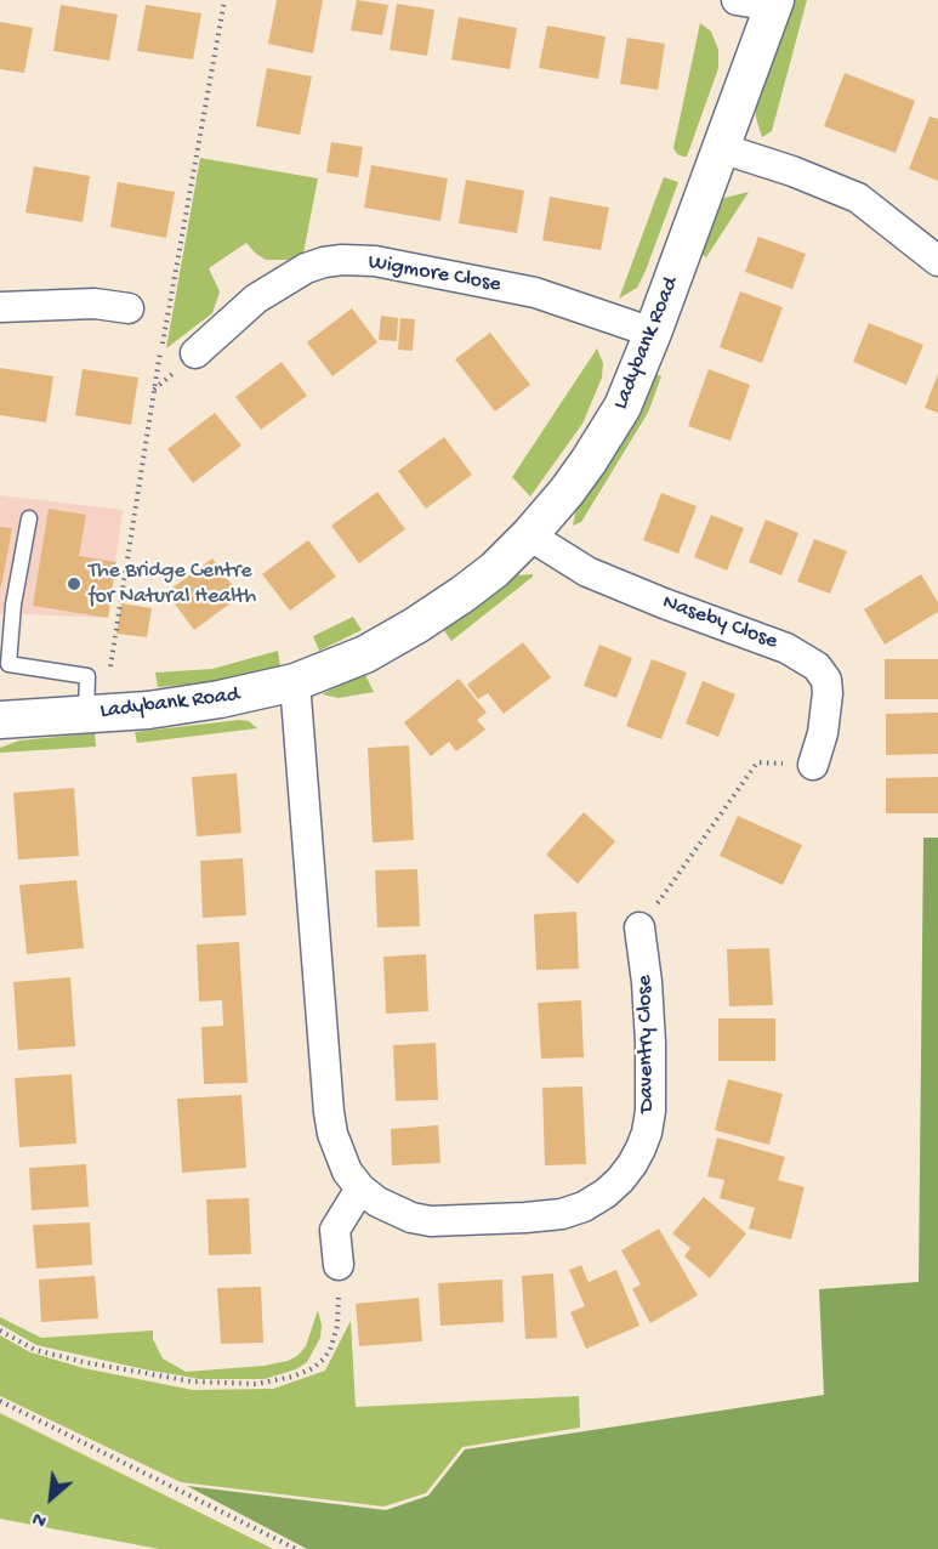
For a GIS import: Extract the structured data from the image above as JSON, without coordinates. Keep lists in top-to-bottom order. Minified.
{"streets":{"street":["Wigmore Close","Ladybank Road","Naseby Close","Daventry Close"]},"crossings":[["Wigmore Close","Ladybank Road"],["Ladybank Road","Naseby Close"],["Ladybank Road","Daventry Close"]],"places":["The Bridge Centre for Natural Health"],"north":"bottom left"}
